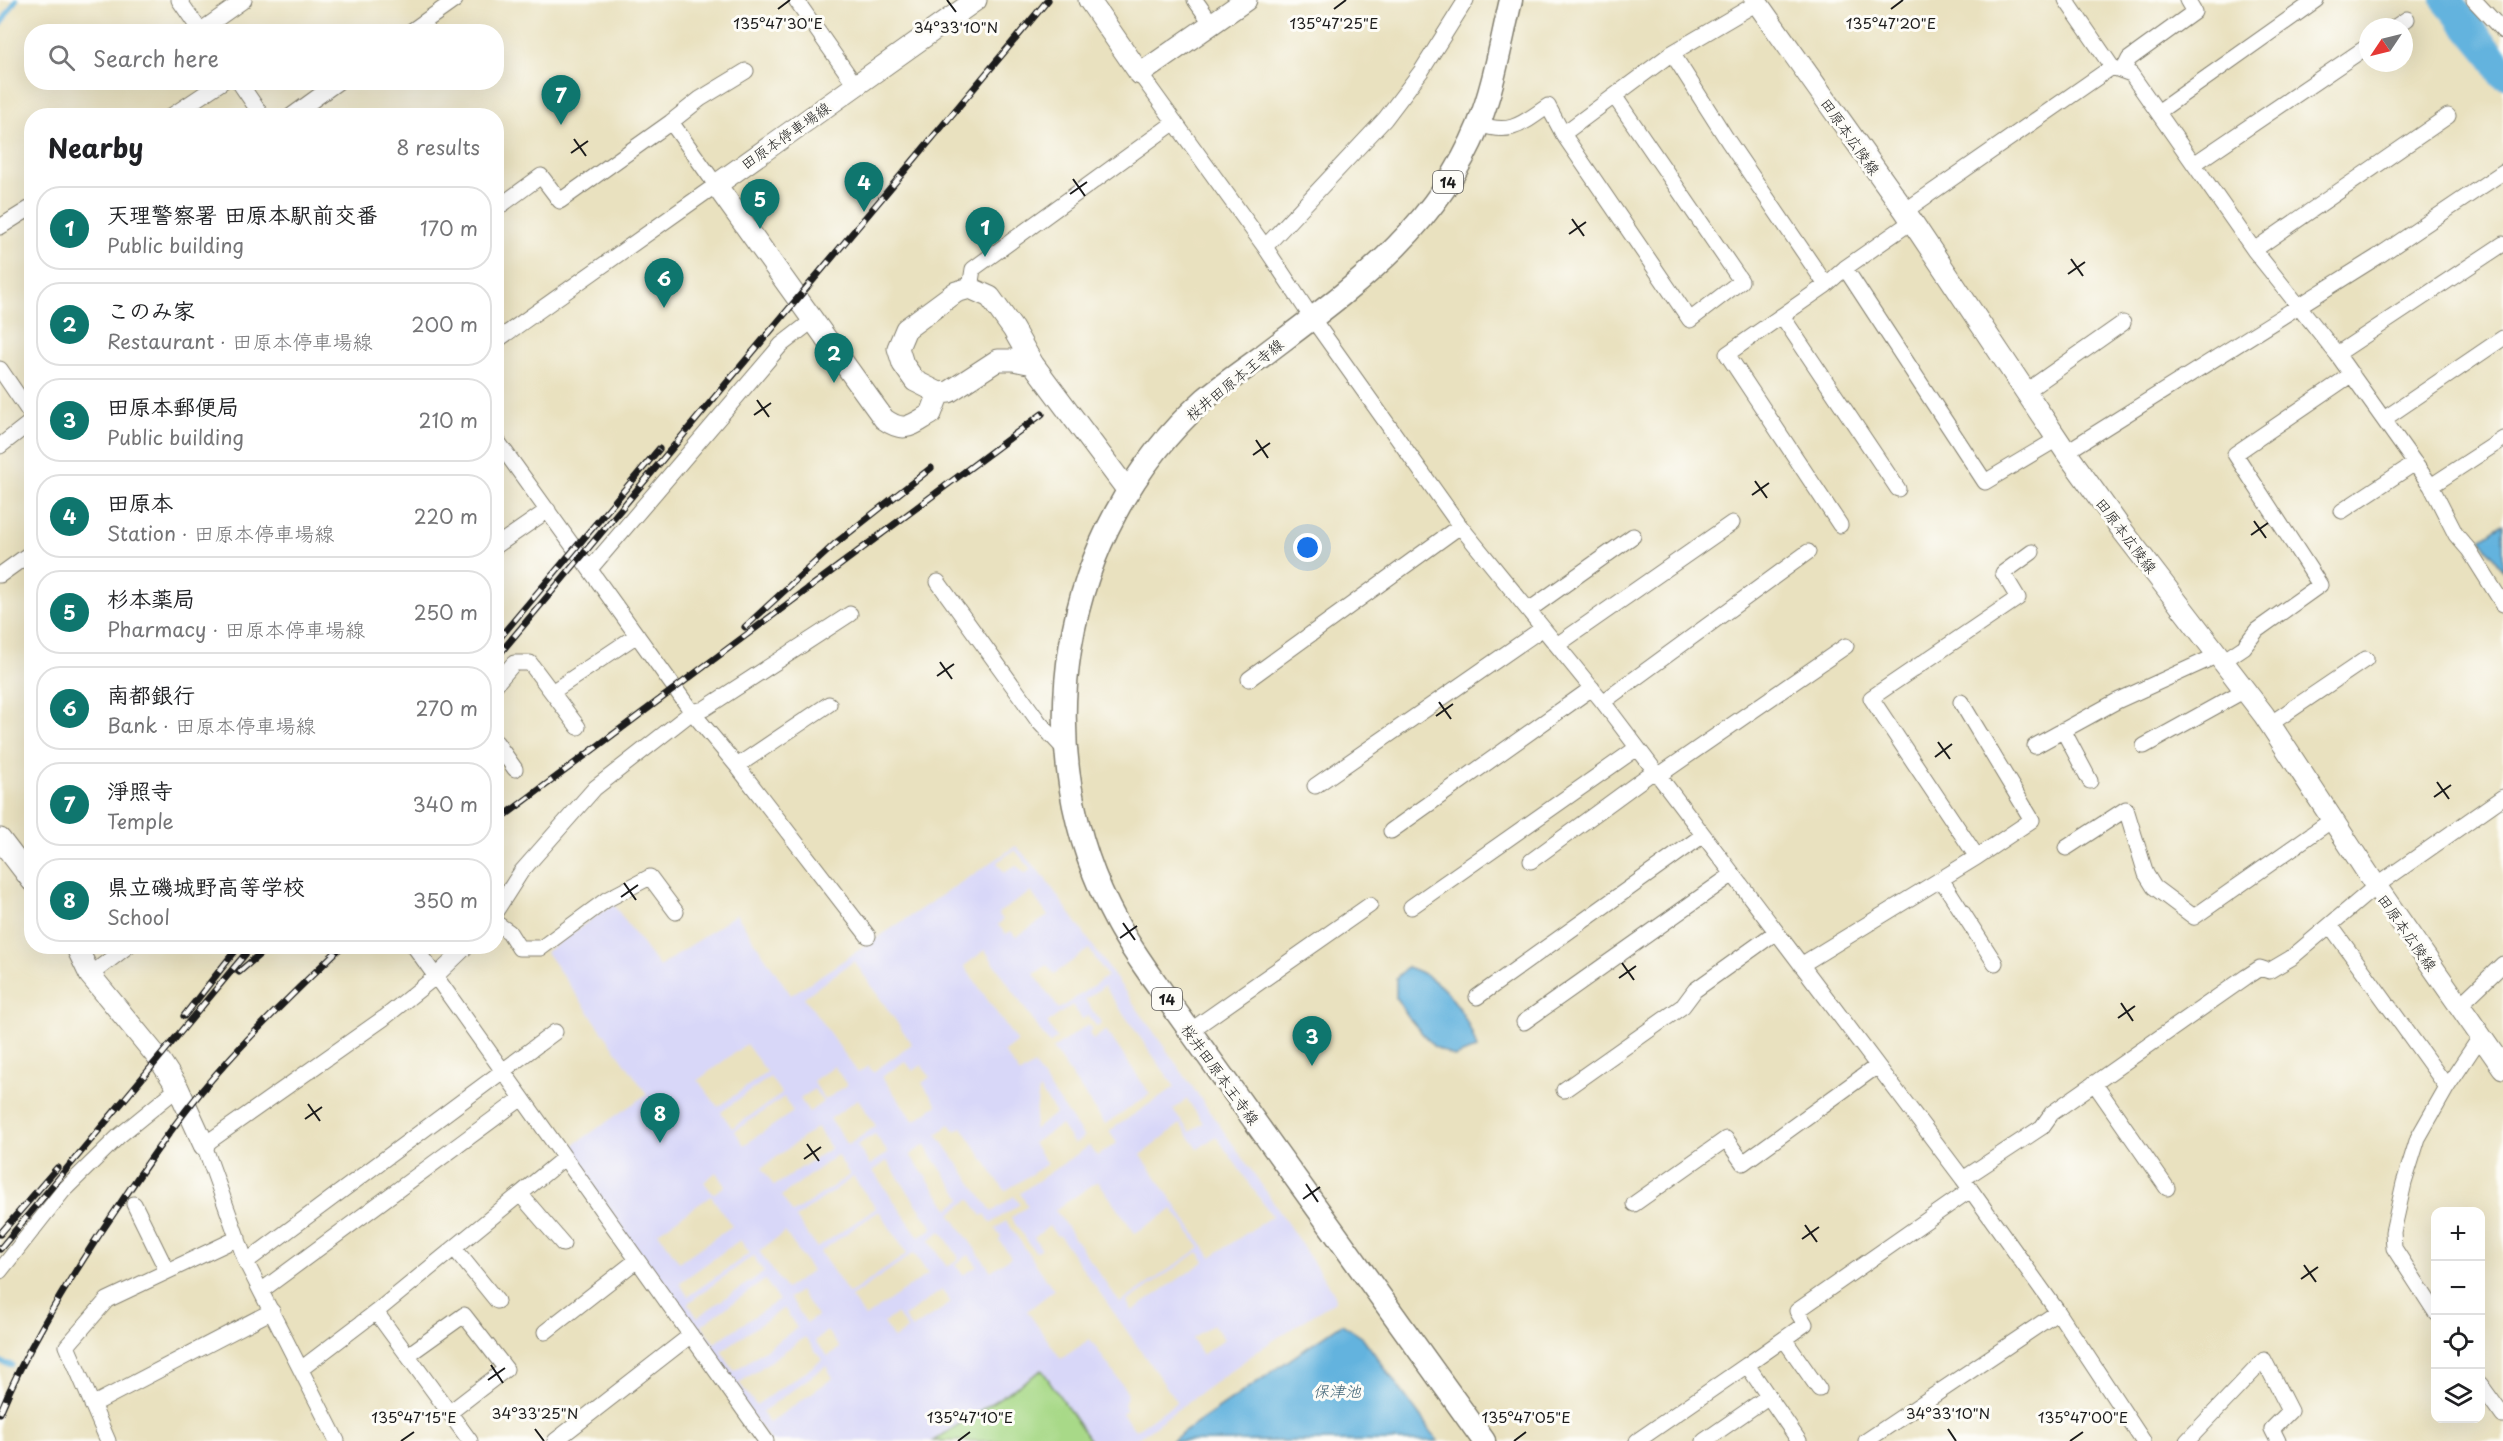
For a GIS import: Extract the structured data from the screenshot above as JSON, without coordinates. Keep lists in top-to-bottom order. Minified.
{"streets":{"main road":["田原本停車場線","田原本広陵線","14","桜井田原本王寺線"]},"water":["保津池"],"north":"bottom left","page":{"search":"Search here","pins":["7","4","5","1","6","2","3","8"],"heading":["Nearby","8 results"],"list":[{"mark":"1","name":"天理警察署 田原本駅前交番","note":"Public building","value":"170 m"},{"mark":"2","name":"このみ家","note":"Restaurant · 田原本停車場線","value":"200 m"},{"mark":"3","name":"田原本郵便局","note":"Public building","value":"210 m"},{"mark":"4","name":"田原本","note":"Station · 田原本停車場線","value":"220 m"},{"mark":"5","name":"杉本薬局","note":"Pharmacy · 田原本停車場線","value":"250 m"},{"mark":"6","name":"南都銀行","note":"Bank · 田原本停車場線","value":"270 m"},{"mark":"7","name":"淨照寺","note":"Temple","value":"340 m"},{"mark":"8","name":"県立磯城野高等学校","note":"School","value":"350 m"}],"map_buttons":["+","−"]},"coordinates":["135°47'30\"E","135°47'25\"E","135°47'20\"E","34°33'10\"N","34°33'25\"N","135°47'15\"E","135°47'10\"E","135°47'05\"E","135°47'00\"E"]}
